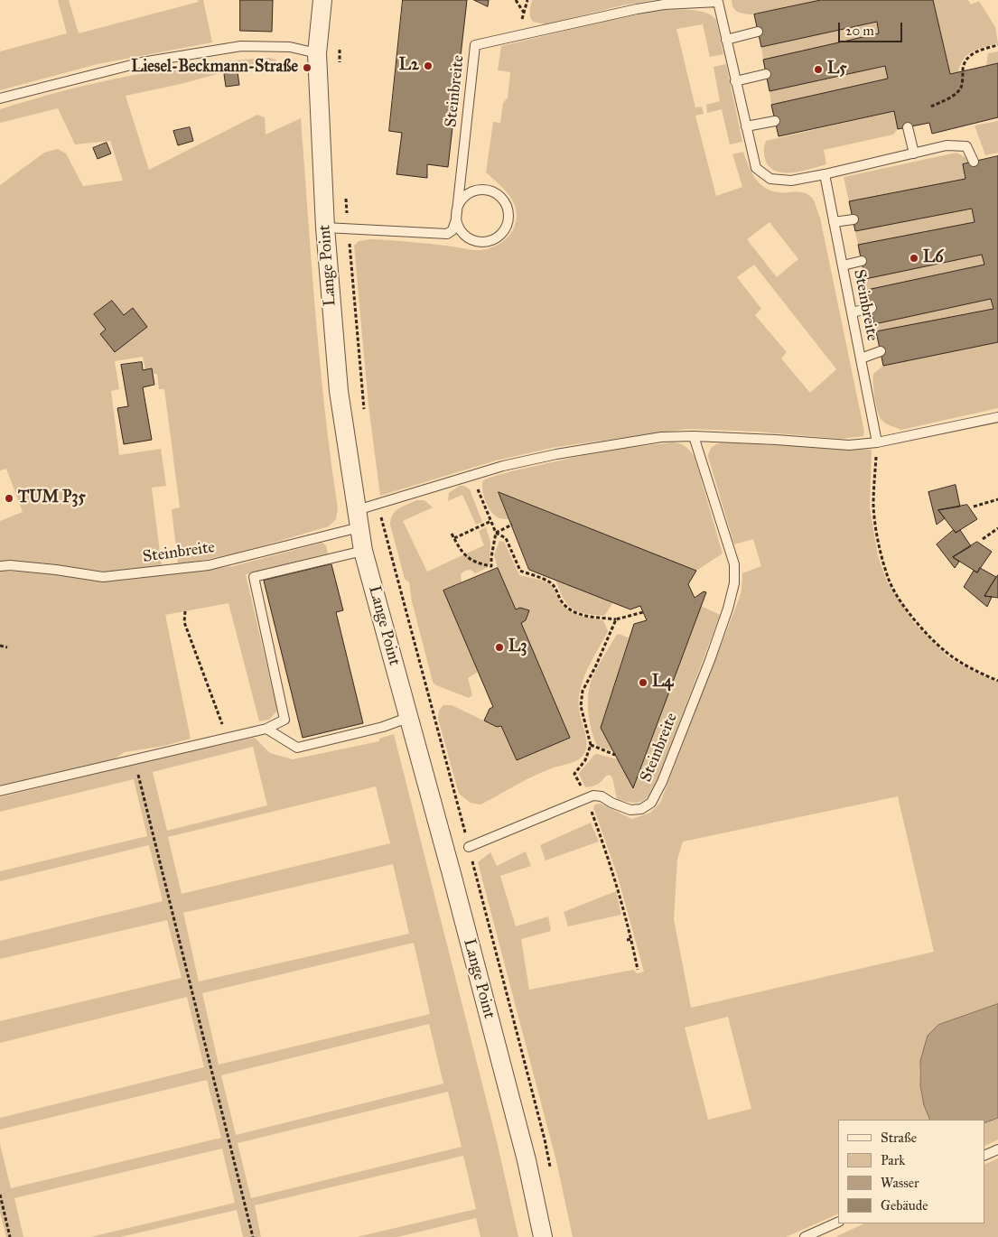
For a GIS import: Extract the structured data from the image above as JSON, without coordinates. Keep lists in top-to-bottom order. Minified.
{"streets":{"street":["Lange Point"],"lane":["Steinbreite"]},"crossings":[["Steinbreite","Lange Point"]],"places":["L2","Liesel-Beckmann-Straße","L5","L6","TUM P35","L3","L4"],"legend":["Straße","Park","Wasser","Gebäude"],"scale_bar":"20 m"}
